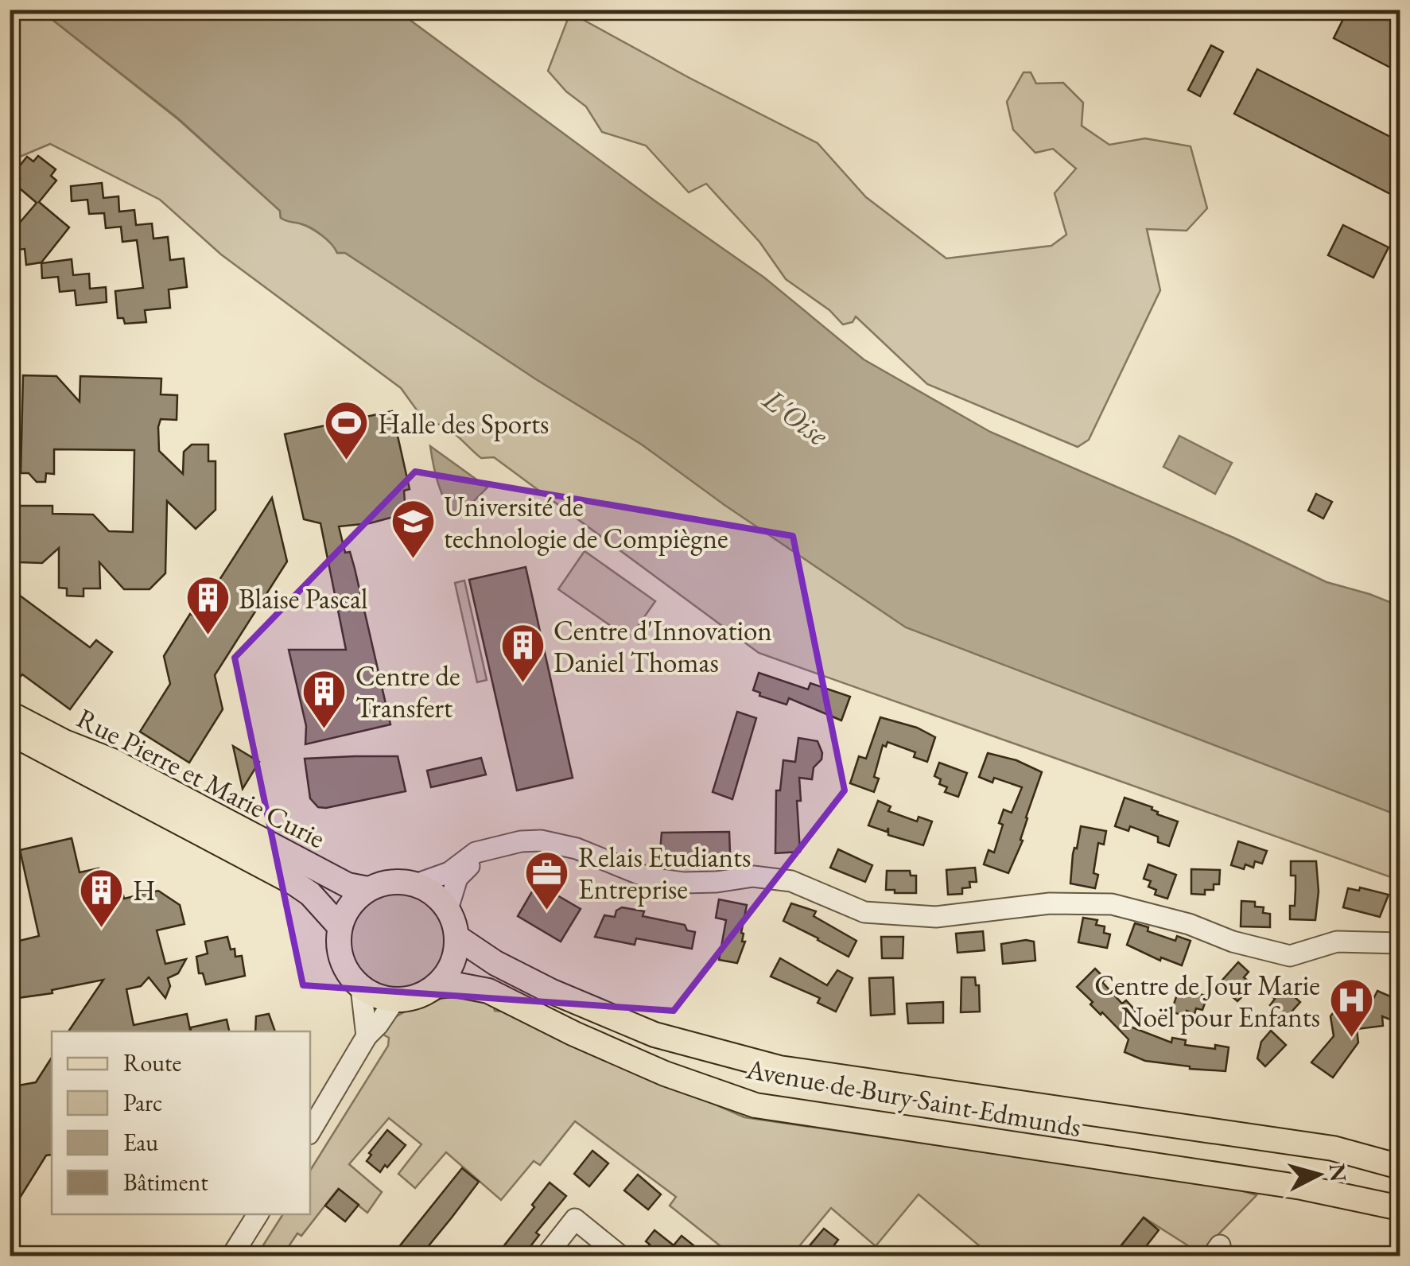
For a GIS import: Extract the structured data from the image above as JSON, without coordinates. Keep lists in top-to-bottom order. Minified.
{"streets":{"main road":["Rue Pierre et Marie Curie","Avenue de Bury Saint-Edmunds"]},"crossings":[["Rue Pierre et Marie Curie","Avenue de Bury Saint-Edmunds"]],"water":["L'Oise"],"places":{"sports":["Halle des Sports"],"school or university":["Université de technologie de Compiègne"],"building":["Blaise Pascal","Centre d'Innovation Daniel Thomas","Centre de Transfert","H"],"office":["Relais Etudiants Entreprise"],"hospital":["Centre de Jour Marie Noël pour Enfants"]},"legend":["Route","Parc","Eau","Bâtiment"],"north":"right"}
